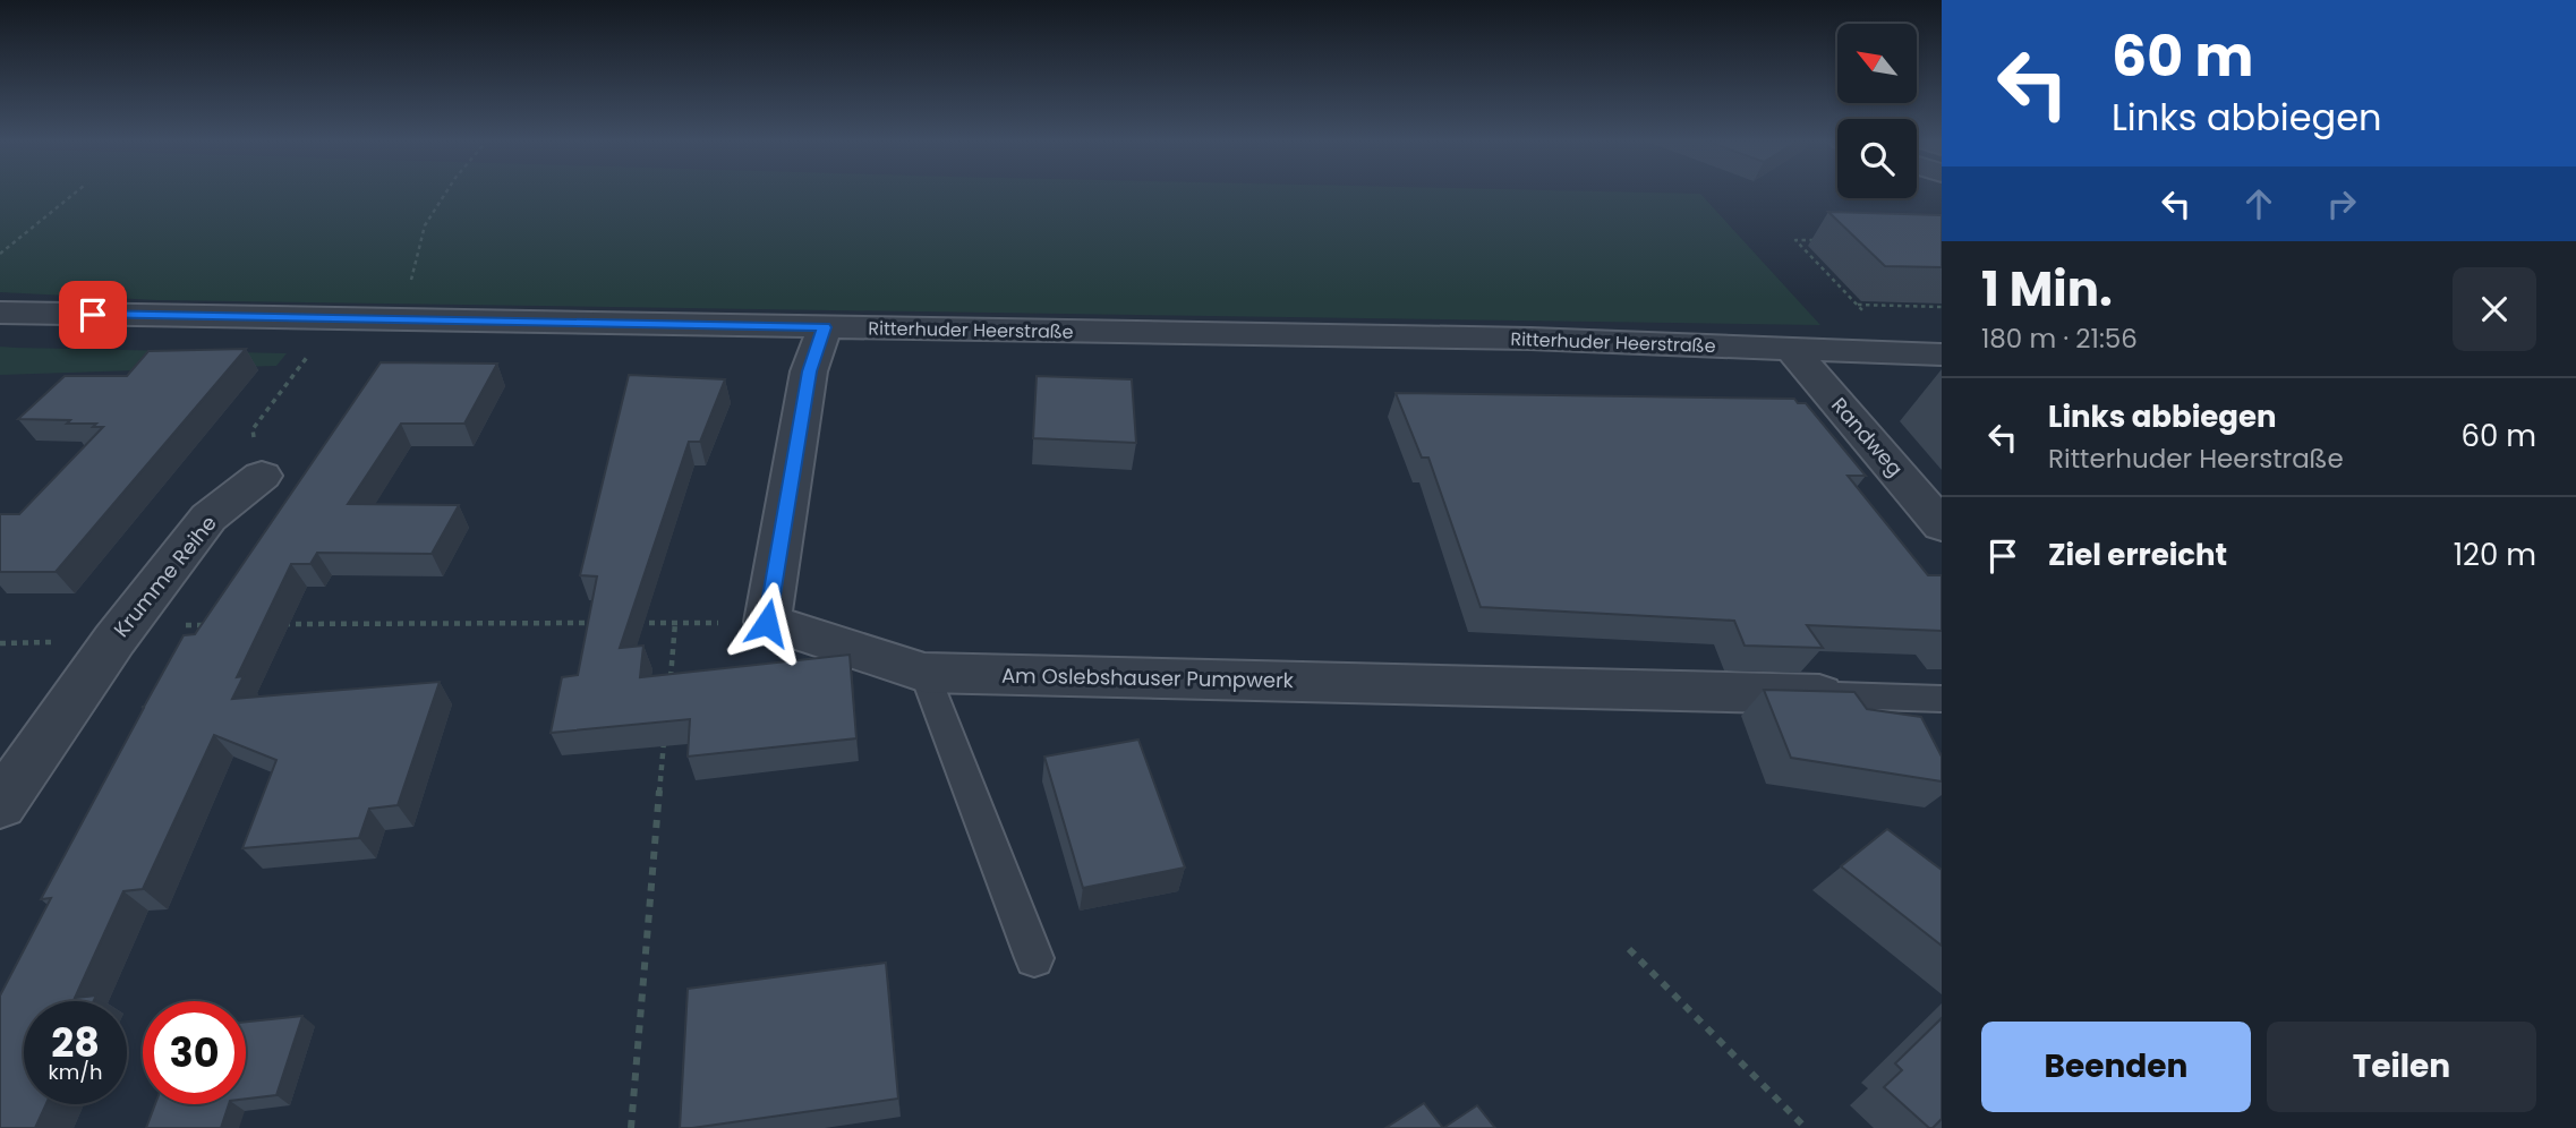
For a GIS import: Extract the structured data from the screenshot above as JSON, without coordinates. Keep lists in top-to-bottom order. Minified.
{"streets":{"street":["Ritterhuder Heerstraße","Randweg","Krumme Reihe","Am Oslebshauser Pumpwerk"]},"crossings":[["Ritterhuder Heerstraße","Randweg"]],"north":"top left","page":{"turn":["60 m","Links abbiegen"],"heading":["1 Min.","180 m · 21:56"],"list":[{"name":"Links abbiegen","note":"Ritterhuder Heerstraße","value":"60 m"},{"name":"Ziel erreicht","value":"120 m"}],"speed":"28 km/h","limit":"30","buttons":["Beenden","Teilen"]}}
